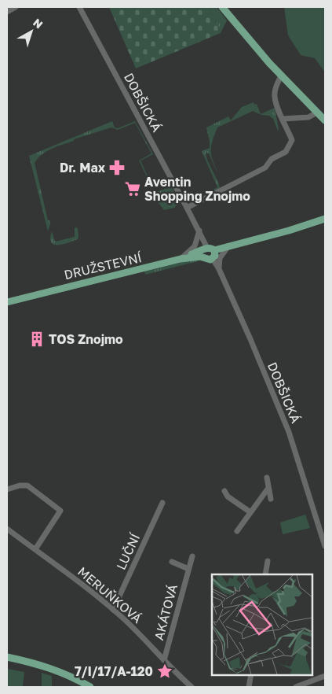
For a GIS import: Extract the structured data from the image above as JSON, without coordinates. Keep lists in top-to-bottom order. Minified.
{"streets":{"main road":["DRUŽSTEVNÍ"],"street":["DOBŠICKÁ","LUČNÍ","MERUŇKOVÁ","AKÁTOVÁ"]},"crossings":[["DOBŠICKÁ","DRUŽSTEVNÍ"],["LUČNÍ","MERUŇKOVÁ"],["MERUŇKOVÁ","AKÁTOVÁ"]],"places":{"pharmacy":["Dr. Max"],"supermarket":["Aventin Shopping Znojmo"],"building":["TOS Znojmo"],"place":["7/I/17/A-120"]},"north":"top right"}
